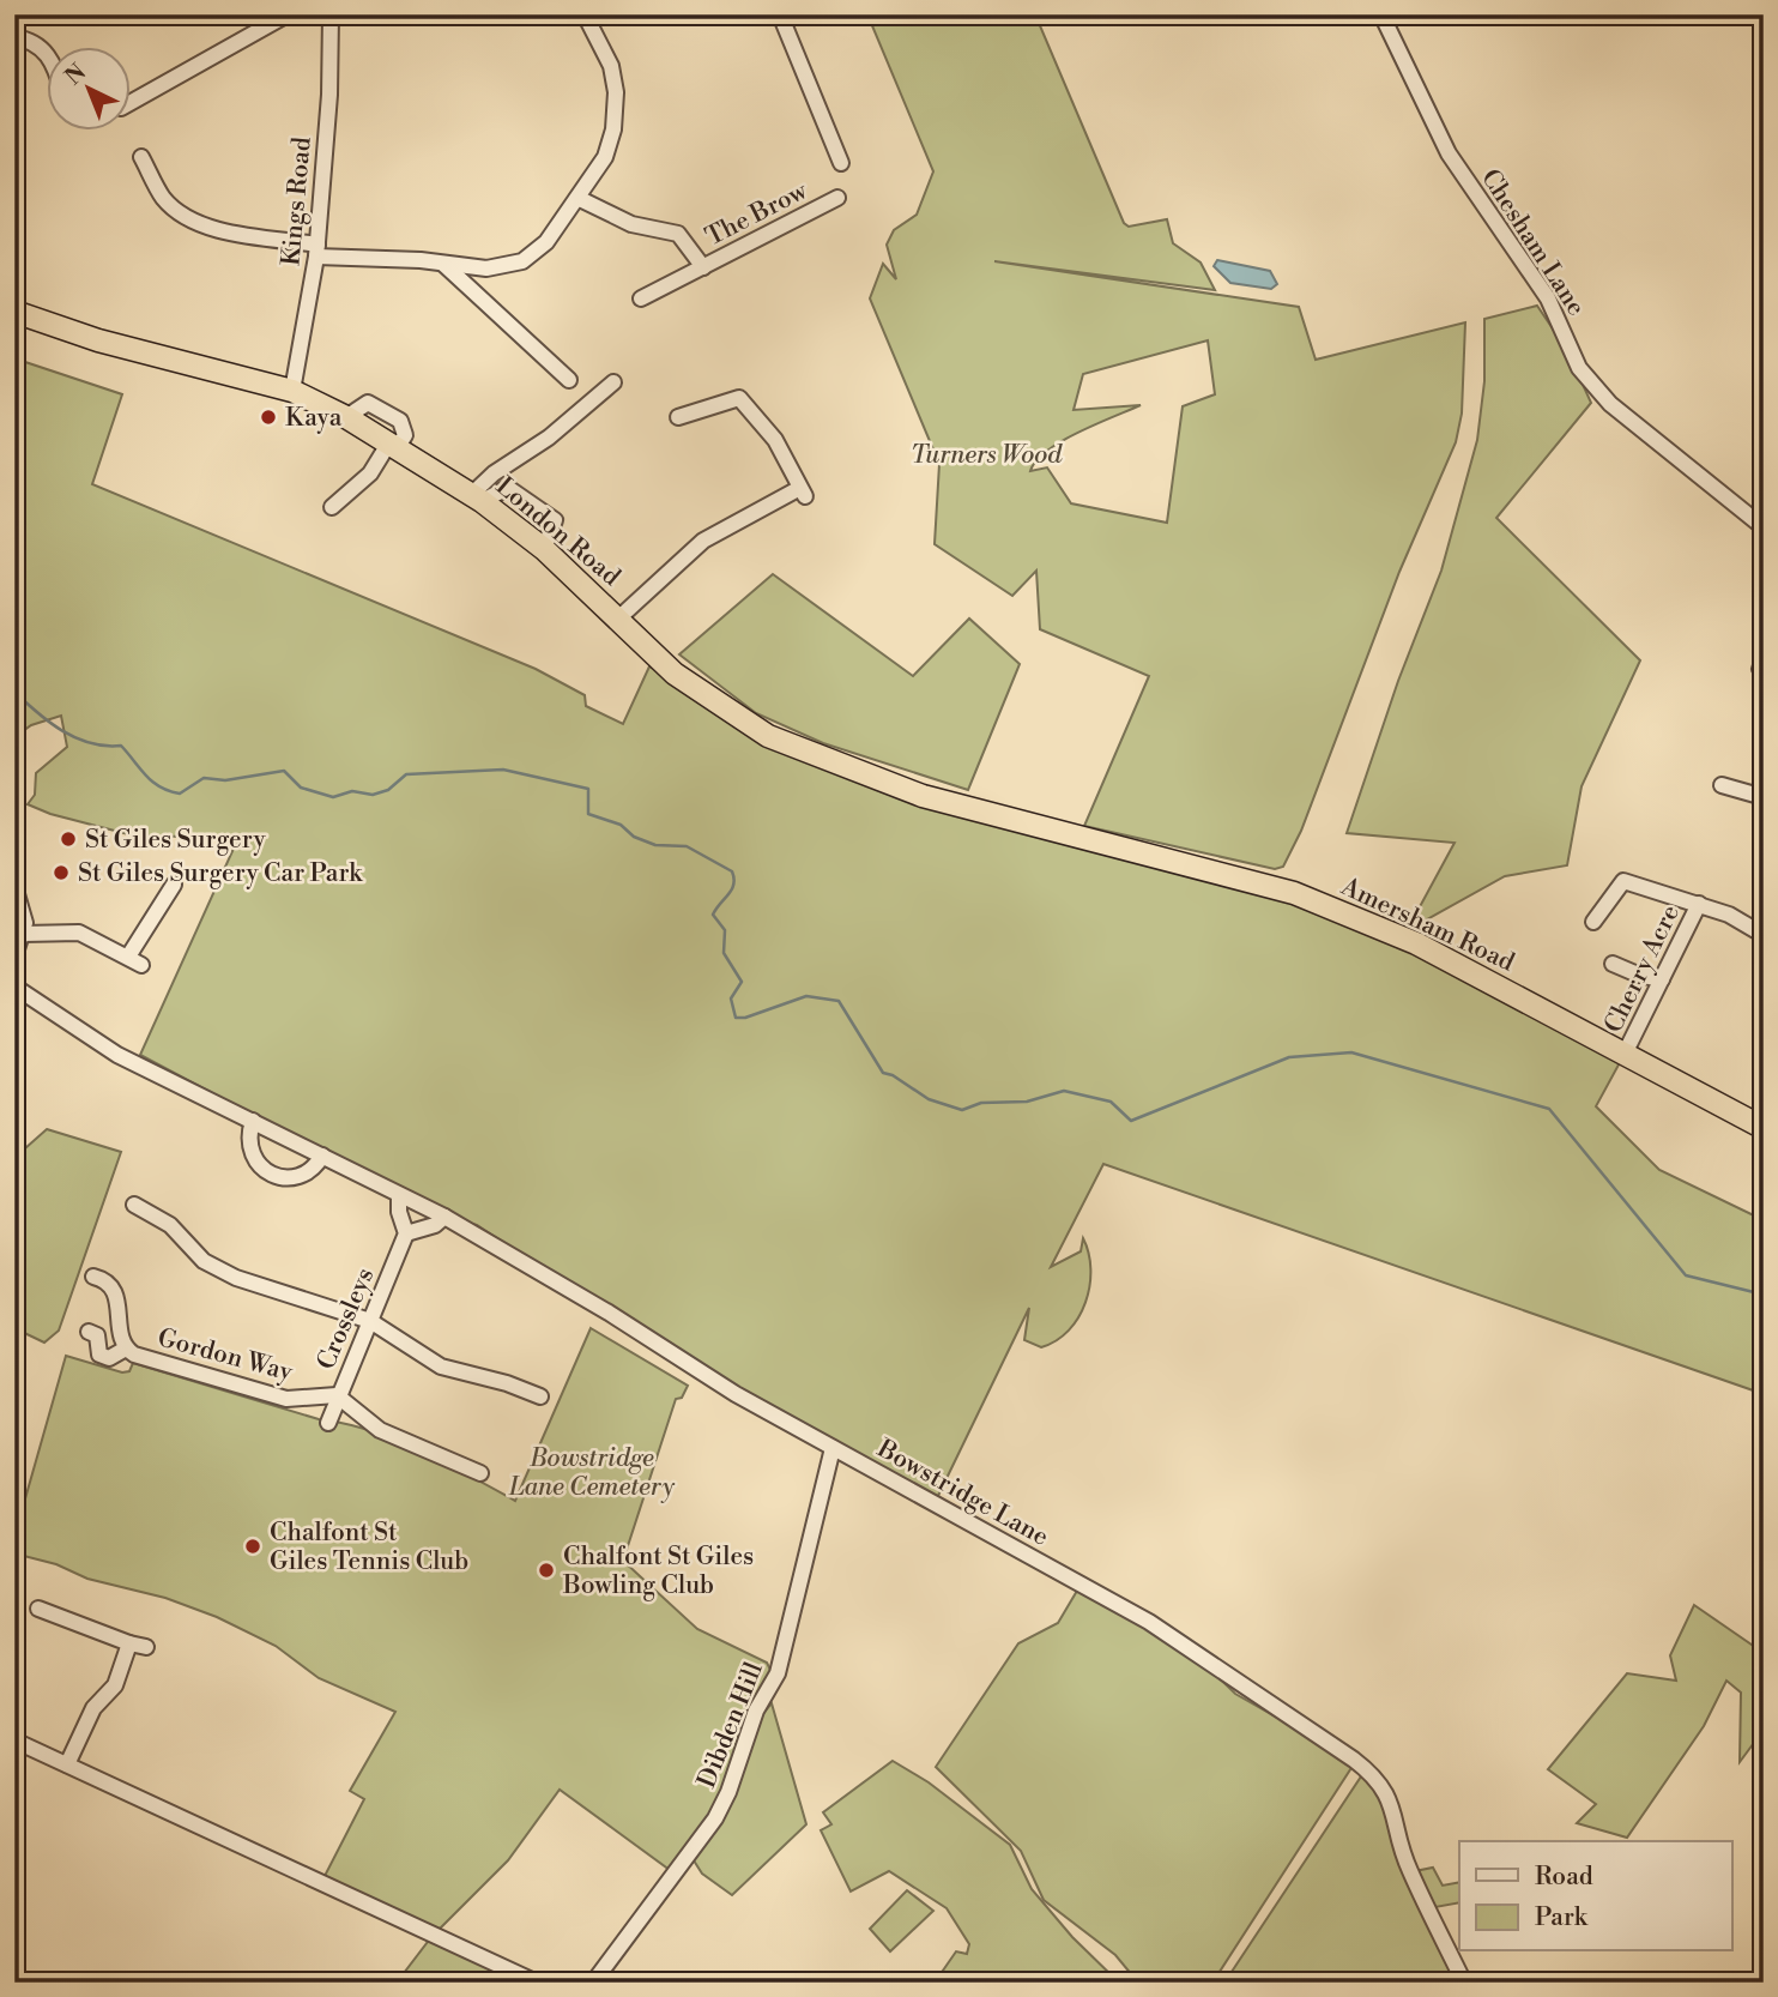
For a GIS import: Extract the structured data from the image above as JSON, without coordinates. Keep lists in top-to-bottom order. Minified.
{"streets":{"highway":["London Road","Amersham Road"],"street":["Kings Road","The Brow","Chesham Lane","Cherry Acre","Crossleys","Gordon Way","Bowstridge Lane","Dibden Hill"]},"crossings":[["Kings Road","London Road"],["London Road","Amersham Road"],["Amersham Road","Cherry Acre"],["Crossleys","Gordon Way"],["Bowstridge Lane","Dibden Hill"]],"parks":["Turners Wood","Bowstridge Lane Cemetery"],"places":["Kaya","St Giles Surgery","St Giles Surgery Car Park","Chalfont St Giles Tennis Club","Chalfont St Giles Bowling Club"],"legend":["Road","Park"],"north":"top left"}
